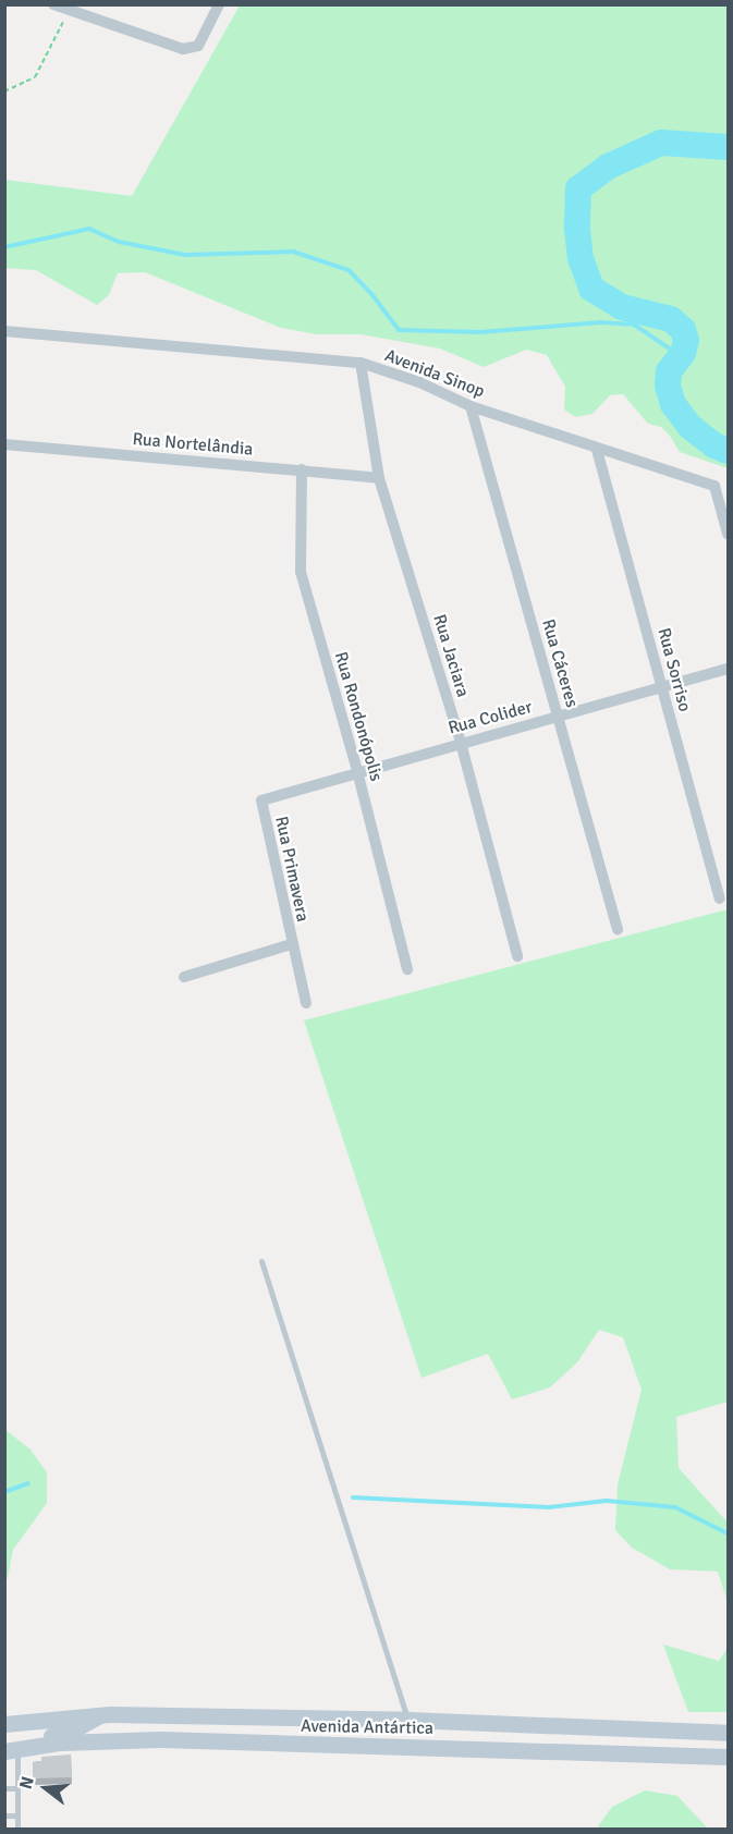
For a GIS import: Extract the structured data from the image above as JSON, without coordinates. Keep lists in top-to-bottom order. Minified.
{"streets":{"main road":["Avenida Antártica"],"street":["Avenida Sinop","Rua Nortelândia","Rua Jaciara","Rua Cáceres","Rua Sorriso","Rua Rondonópolis","Rua Colider","Rua Primavera"]},"crossings":[["Avenida Sinop","Rua Jaciara"],["Avenida Sinop","Rua Cáceres"],["Avenida Sinop","Rua Sorriso"],["Rua Nortelândia","Rua Jaciara"],["Rua Nortelândia","Rua Rondonópolis"],["Rua Jaciara","Rua Colider"],["Rua Cáceres","Rua Colider"],["Rua Sorriso","Rua Colider"],["Rua Rondonópolis","Rua Colider"],["Rua Colider","Rua Primavera"]],"north":"left"}
